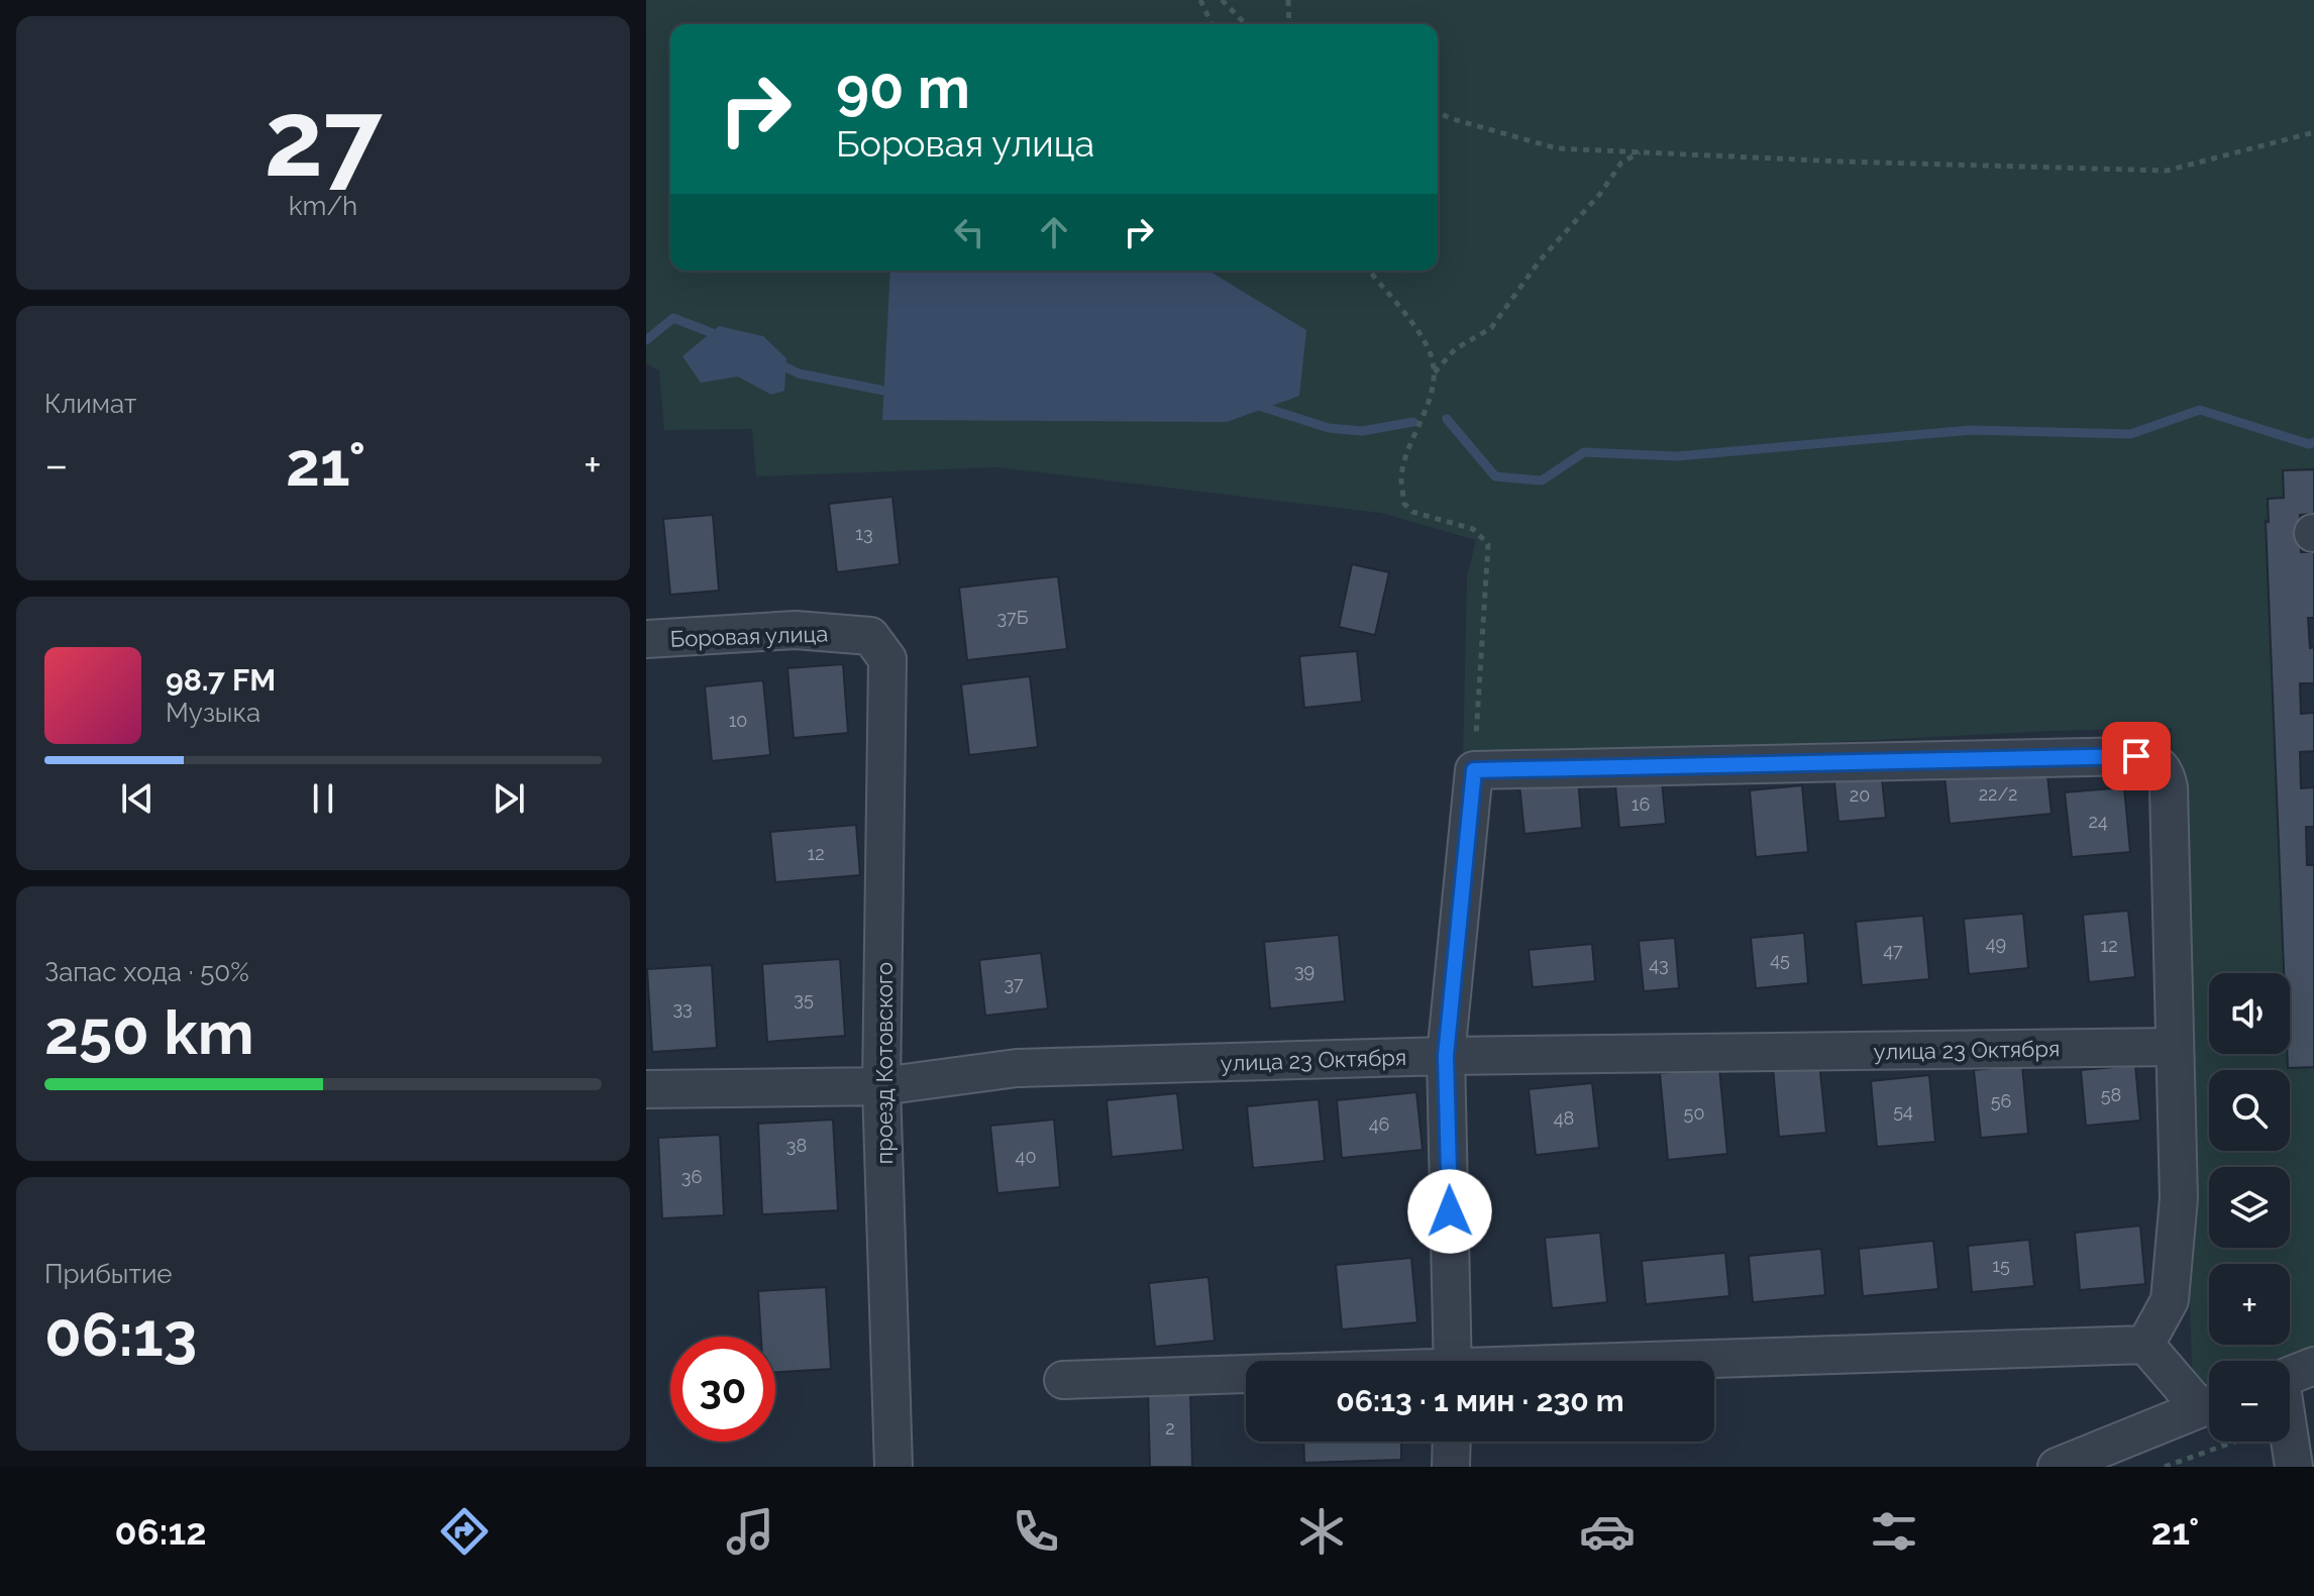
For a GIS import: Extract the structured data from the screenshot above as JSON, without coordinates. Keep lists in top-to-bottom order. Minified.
{"streets":{"street":["Боровая улица","улица 23 Октября","проезд Котовского"]},"crossings":[["Боровая улица","проезд Котовского"],["улица 23 Октября","проезд Котовского"]],"house_numbers":["13","37Б","10","22/2","20","16","24","12","49","12","47","45","43","39","37","35","33","58","56","54","50","48","46","38","40","36","15","2"],"page":{"tile":[["27","km/h"],"Климат",["Запас хода · 50%","250 km"],["Прибытие","06:13"]],"turn":["90 m","Боровая улица"],"heat":["−","21°","+"],"song":["98.7 FM","Музыка"],"map_buttons":["+","−"],"limit":"30","trip":"06:13 · 1 мин · 230 m","tabs":["06:12","21°"]}}
